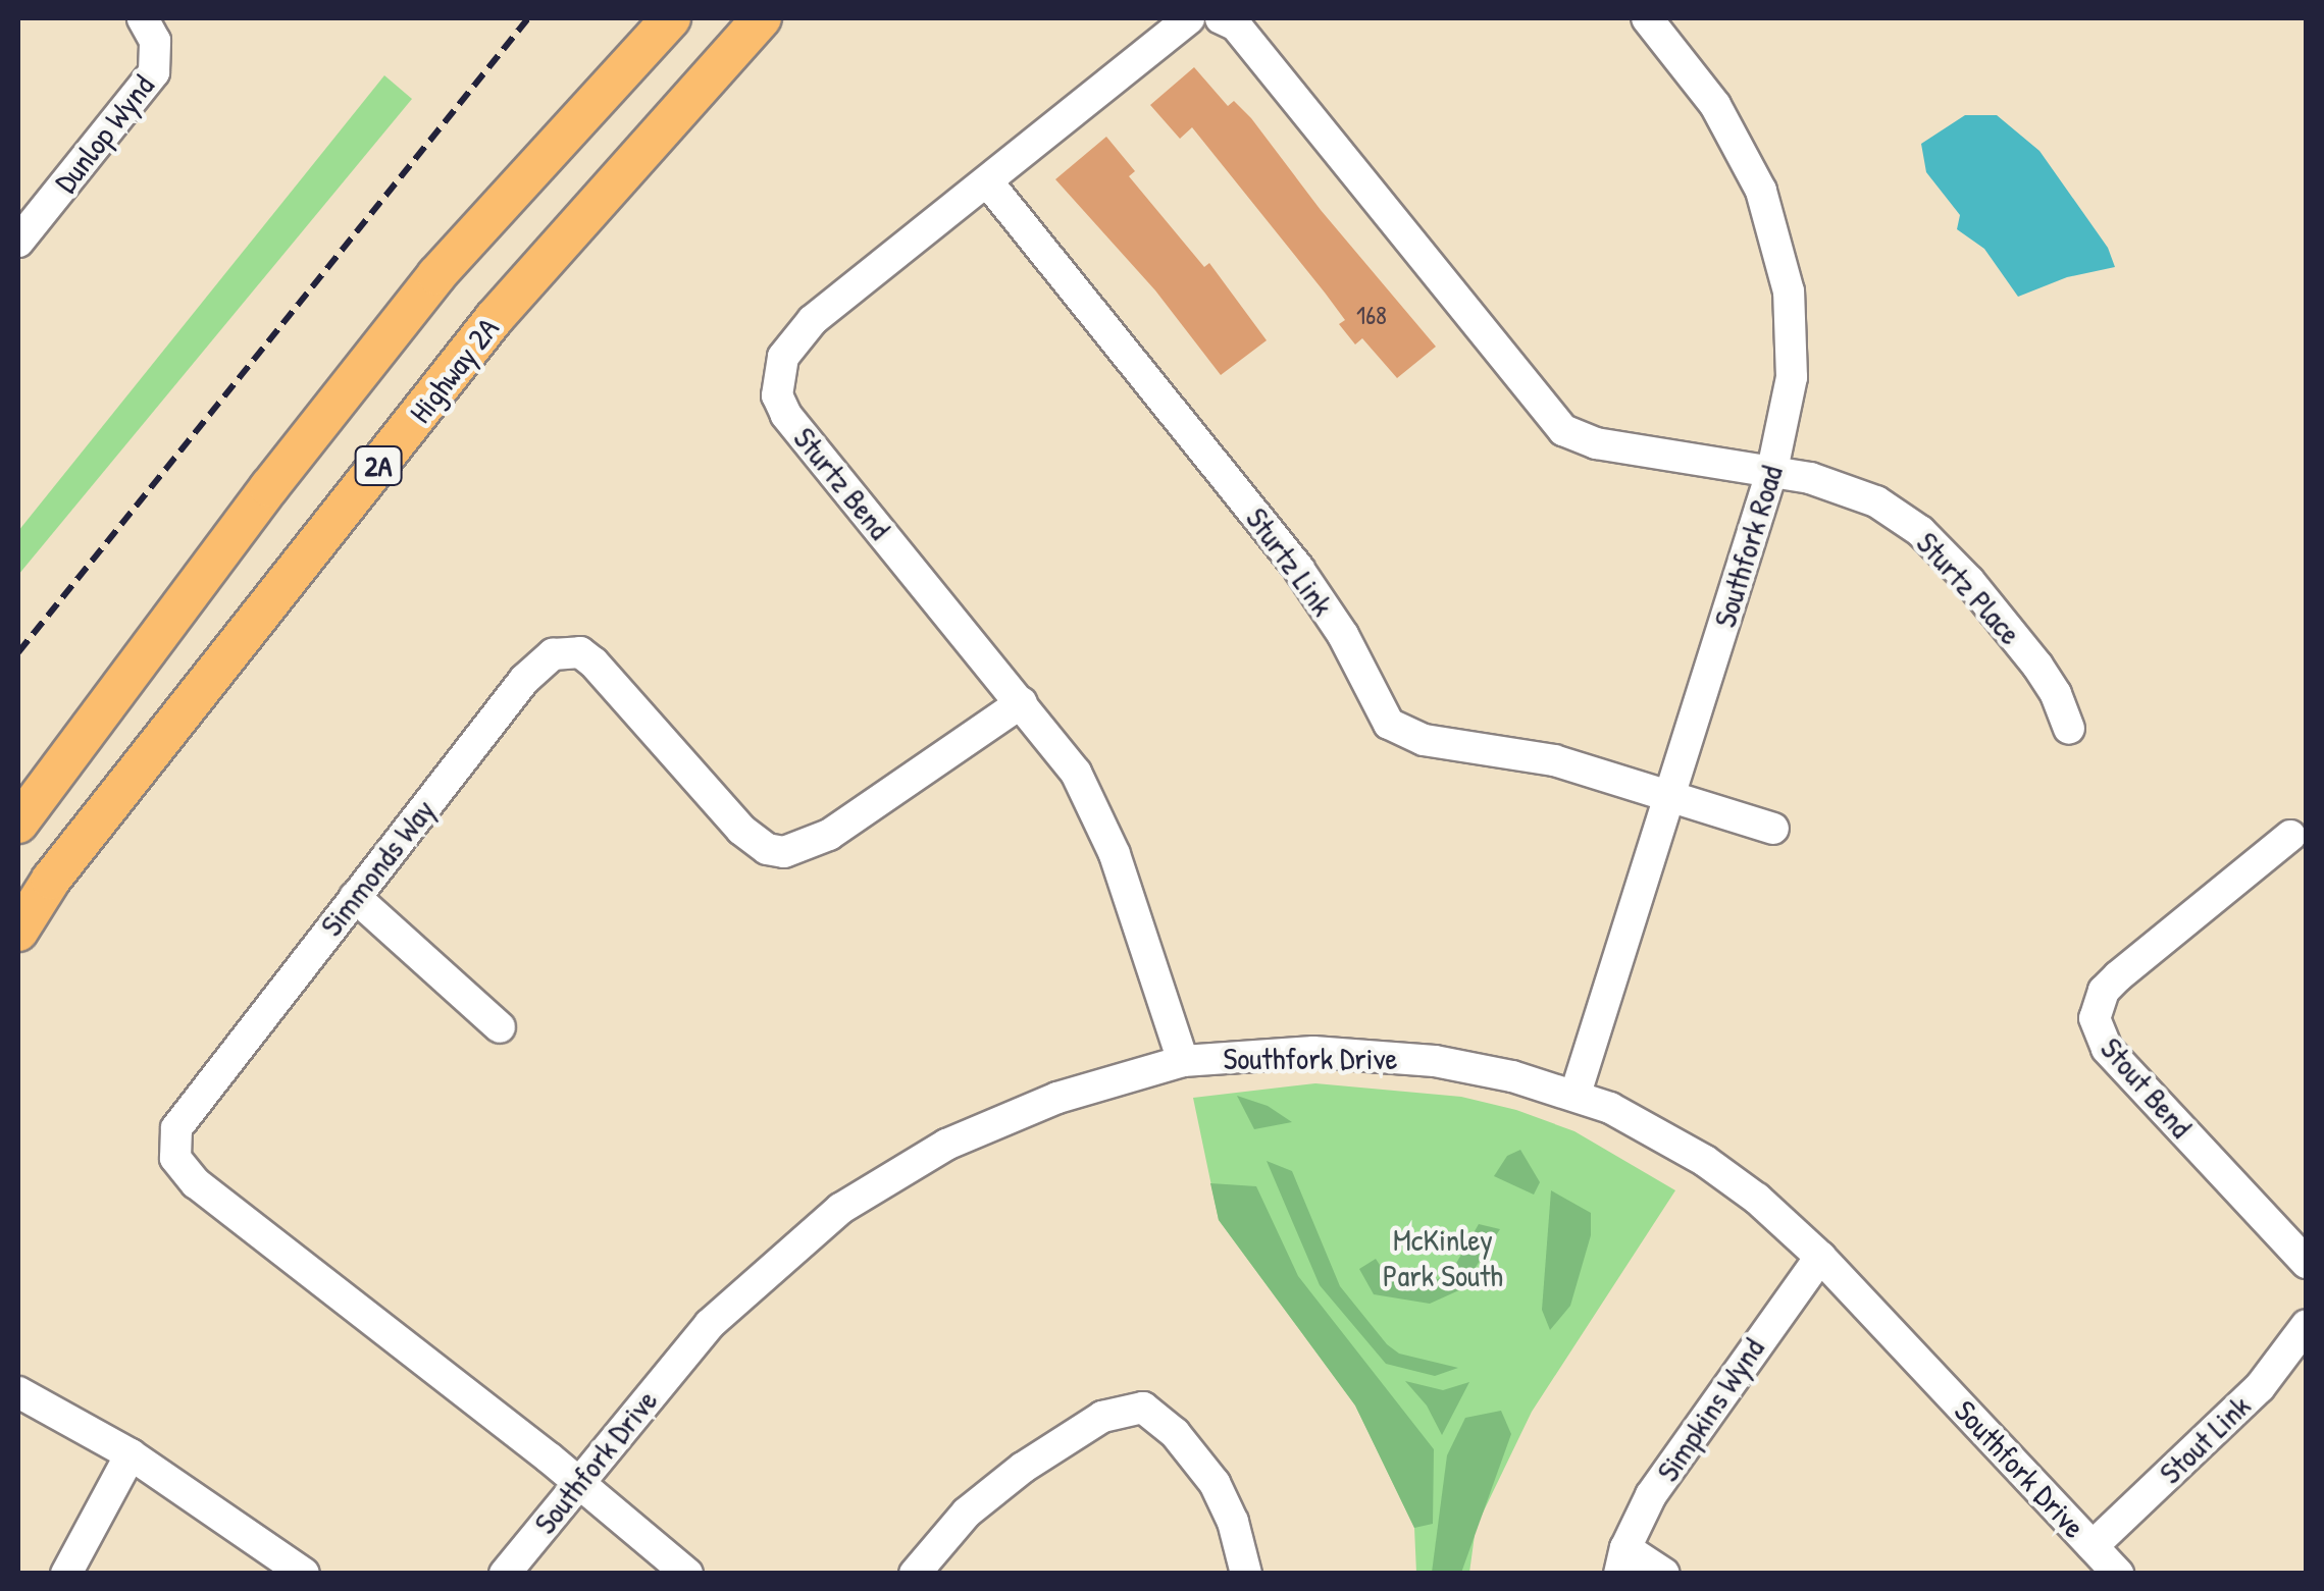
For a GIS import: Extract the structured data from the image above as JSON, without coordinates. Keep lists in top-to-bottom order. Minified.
{"streets":{"main road":["Highway 2A","2A"],"street":["Dunlop Wynd","Sturtz Bend","Southfork Road","Sturtz Link","Sturtz Place","Simmonds Way","Southfork Drive","Stout Bend","Simpkins Wynd","Stout Link"]},"crossings":[["Sturtz Bend","Sturtz Link"],["Sturtz Bend","Simmonds Way"],["Sturtz Bend","Southfork Drive"],["Southfork Road","Sturtz Link"],["Southfork Road","Sturtz Place"],["Southfork Road","Southfork Drive"],["Simmonds Way","Southfork Drive"],["Southfork Drive","Simpkins Wynd"],["Southfork Drive","Stout Link"]],"parks":["McKinley Park South"],"house_numbers":["168"]}
